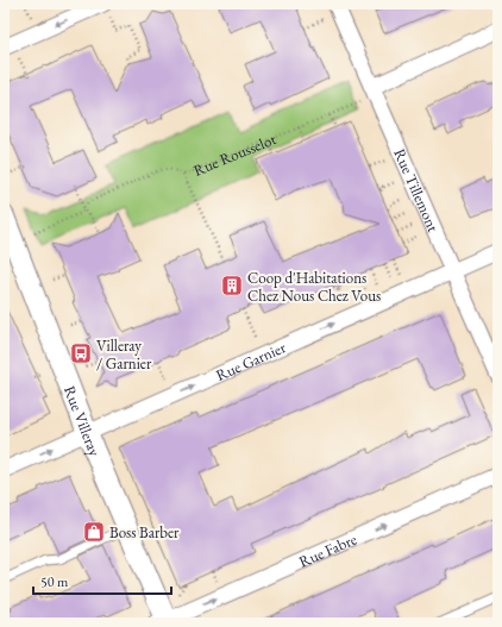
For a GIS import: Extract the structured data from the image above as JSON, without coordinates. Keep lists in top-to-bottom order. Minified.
{"streets":{"street":["Rue Tillemont","Rue Garnier","Rue Villeray","Rue Fabre"],"path":["Rue Rousselot"]},"crossings":[["Rue Tillemont","Rue Garnier"],["Rue Garnier","Rue Villeray"],["Rue Villeray","Rue Fabre"]],"one_way":["Rue Garnier","Rue Fabre"],"places":{"building":["Coop d'Habitations Chez Nous Chez Vous"],"bus stop":["Villeray / Garnier"],"shop":["Boss Barber"]},"scale_bar":"50 m"}
